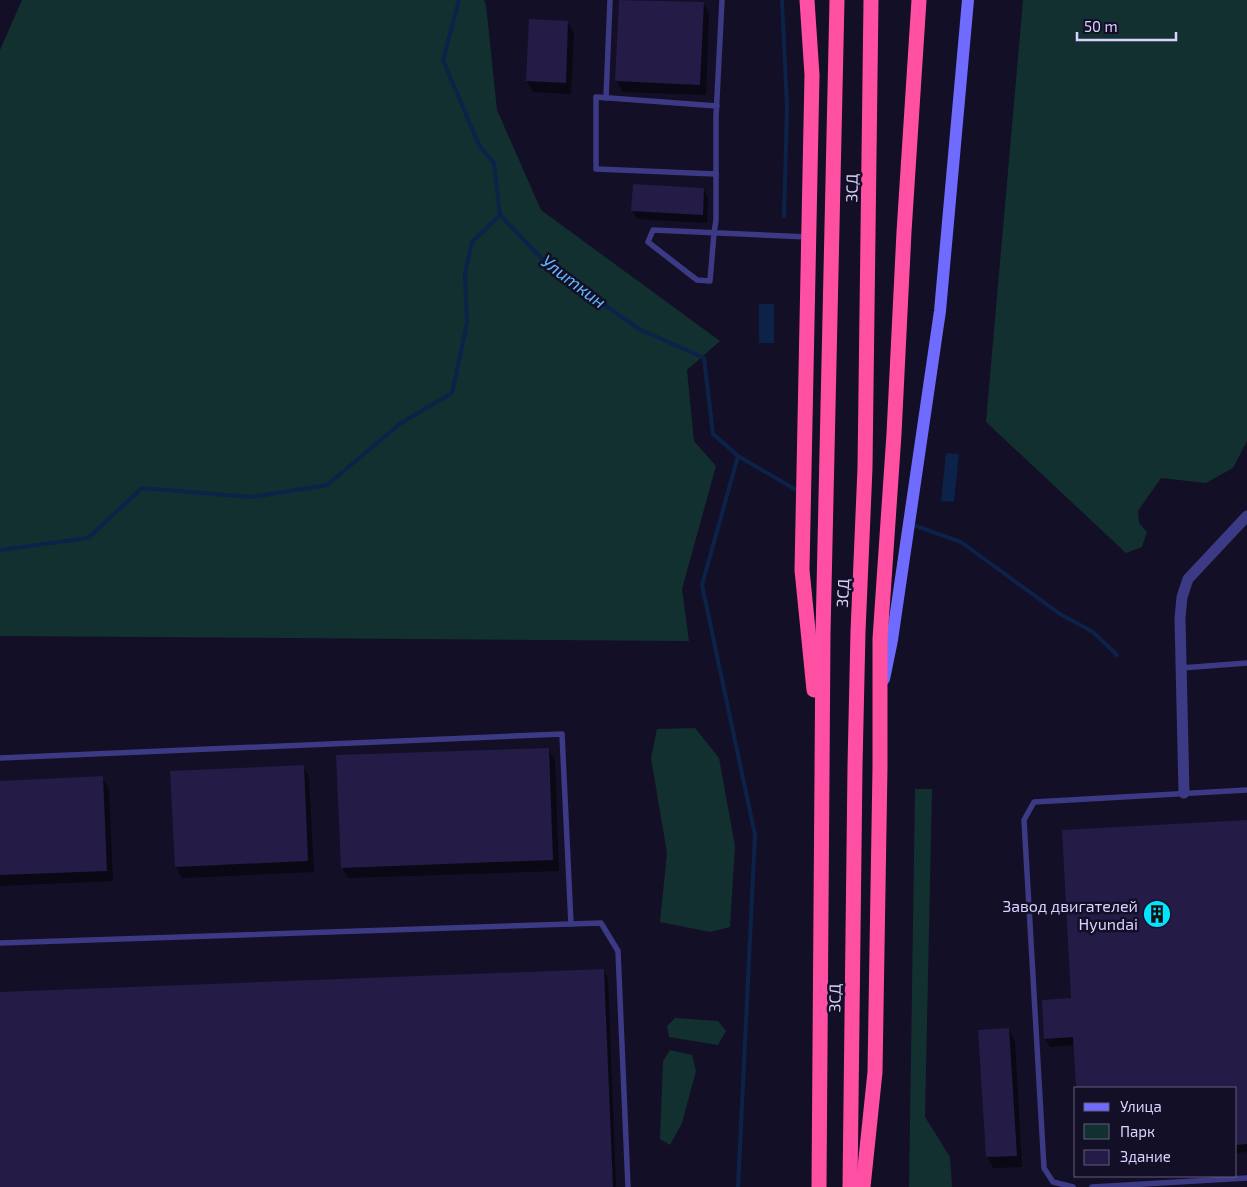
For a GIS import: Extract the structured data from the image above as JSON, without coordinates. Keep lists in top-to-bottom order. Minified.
{"streets":{"highway":["ЗСД"]},"water":["Улиткин"],"places":{"building":["Завод двигателей Hyundai"]},"legend":["Улица","Парк","Здание"],"scale_bar":"50 m"}
